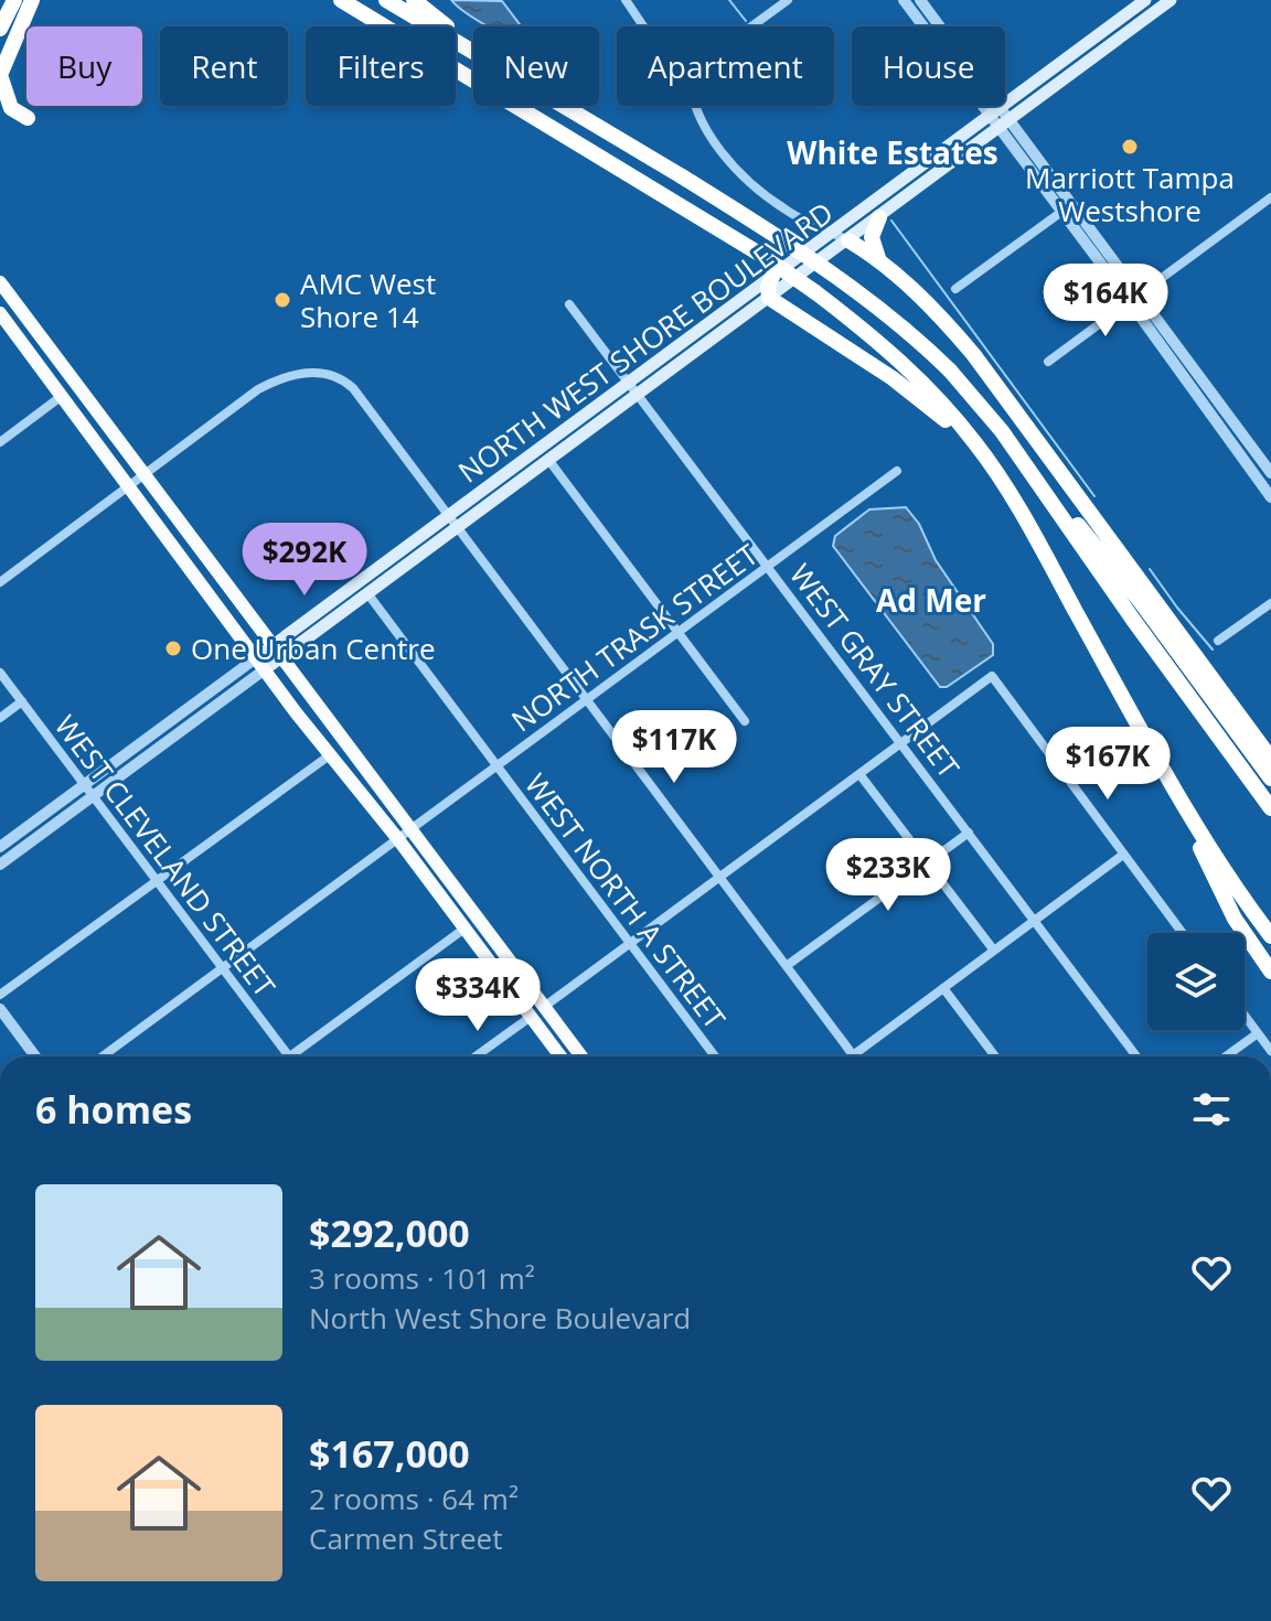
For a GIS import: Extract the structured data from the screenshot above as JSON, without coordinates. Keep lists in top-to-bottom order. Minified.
{"streets":{"main road":["NORTH WEST SHORE BOULEVARD"],"street":["NORTH TRASK STREET","WEST GRAY STREET","WEST CLEVELAND STREET","WEST NORTH A STREET"]},"crossings":[["NORTH WEST SHORE BOULEVARD","WEST GRAY STREET"],["NORTH WEST SHORE BOULEVARD","WEST NORTH A STREET"],["NORTH TRASK STREET","WEST GRAY STREET"],["NORTH TRASK STREET","WEST CLEVELAND STREET"],["NORTH TRASK STREET","WEST NORTH A STREET"]],"districts":["White Estates","Ad Mer"],"places":["Marriott Tampa Westshore","AMC West Shore 14","One Urban Centre"],"page":{"chip":["Buy","Rent","Filters","New","Apartment","House"],"price":["$164K","$292K","$117K","$167K","$233K","$334K"],"heading":"6 homes","list":[{"name":"$292,000","note":"3 rooms · 101 m² · North West Shore Boulevard"},{"name":"$167,000","note":"2 rooms · 64 m² · Carmen Street"}]}}
